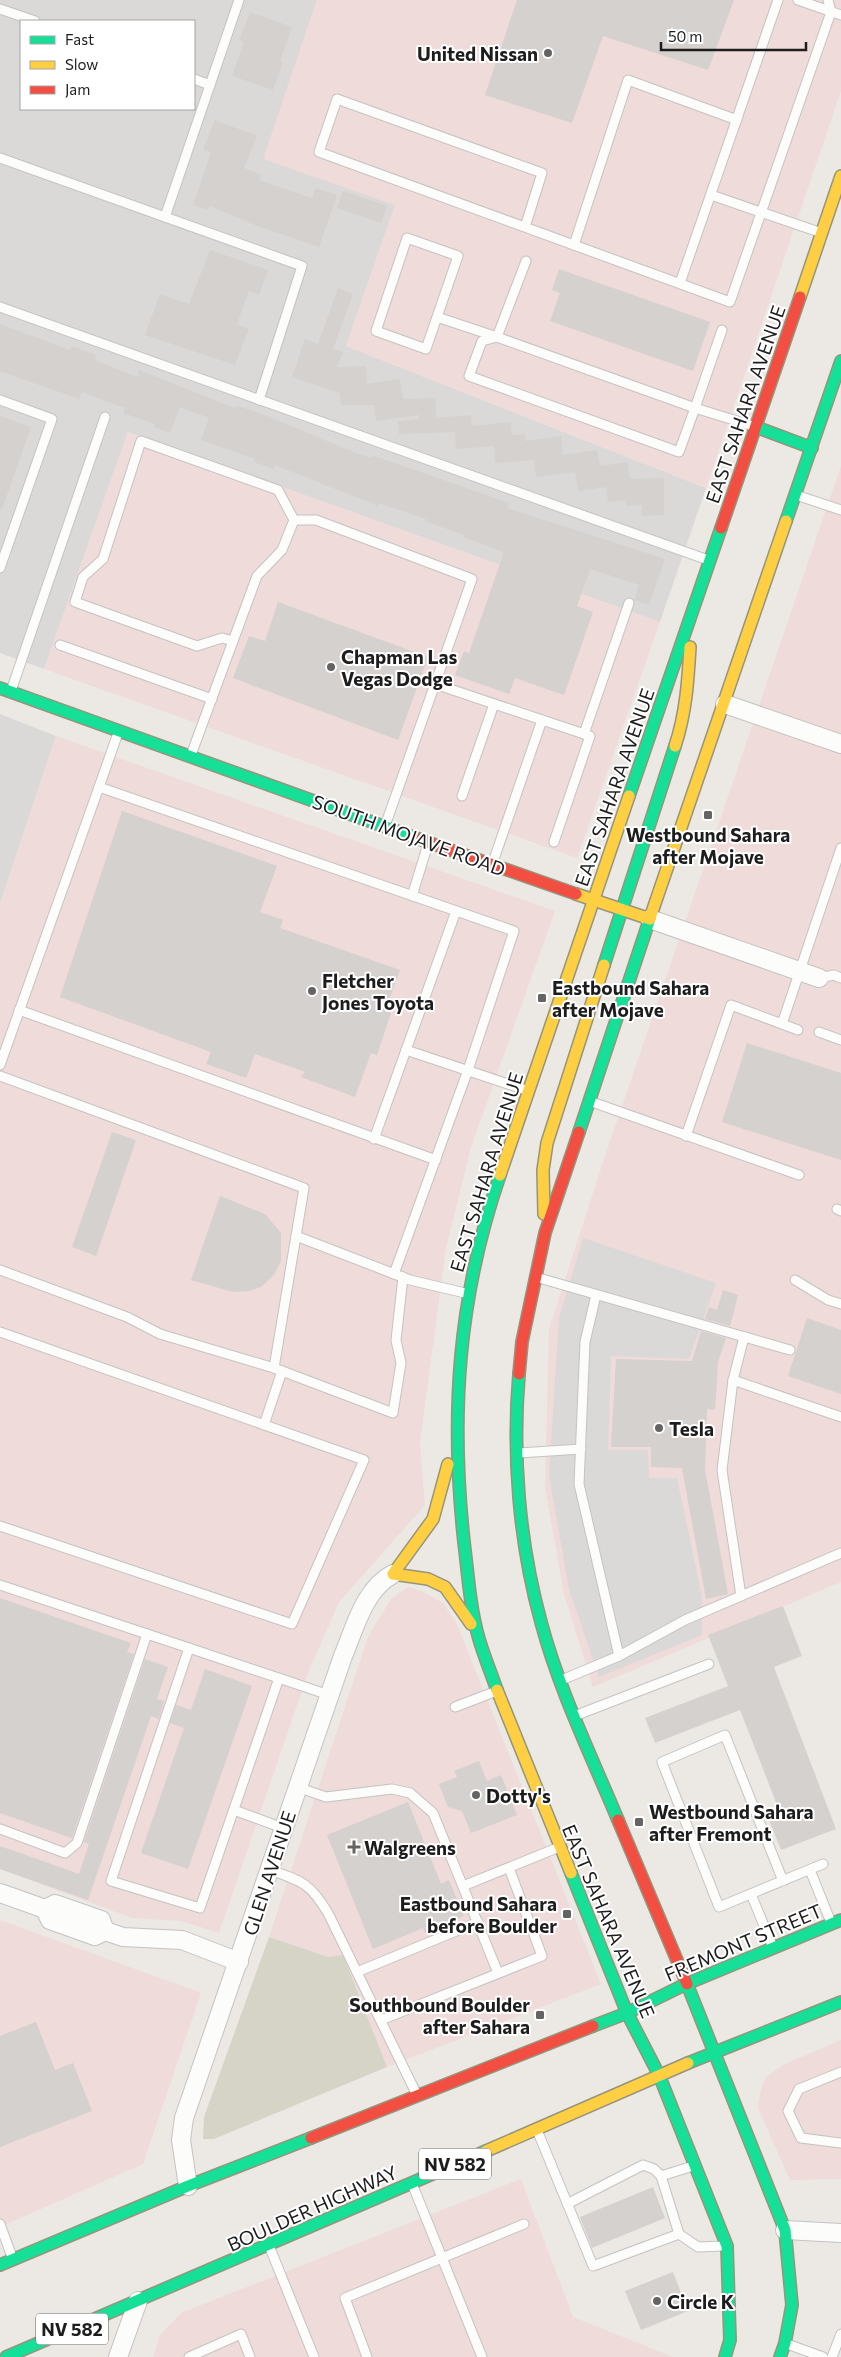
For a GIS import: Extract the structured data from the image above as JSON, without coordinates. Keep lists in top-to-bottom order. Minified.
{"streets":{"main road":["EAST SAHARA AVENUE","SOUTH MOJAVE ROAD","FREMONT STREET","NV 582","BOULDER HIGHWAY"],"street":["GLEN AVENUE"]},"crossings":[["EAST SAHARA AVENUE","SOUTH MOJAVE ROAD"],["EAST SAHARA AVENUE","FREMONT STREET"],["EAST SAHARA AVENUE","BOULDER HIGHWAY"],["NV 582","BOULDER HIGHWAY"]],"places":{"other":["United Nissan","Chapman Las Vegas Dodge","Fletcher Jones Toyota","Tesla","Dotty's","Circle K"],"transit":["Westbound Sahara after Mojave","Eastbound Sahara after Mojave","Westbound Sahara after Fremont","Eastbound Sahara before Boulder","Southbound Boulder after Sahara"],"health":["Walgreens"]},"legend":["Fast","Slow","Jam"],"scale_bar":"50 m"}
